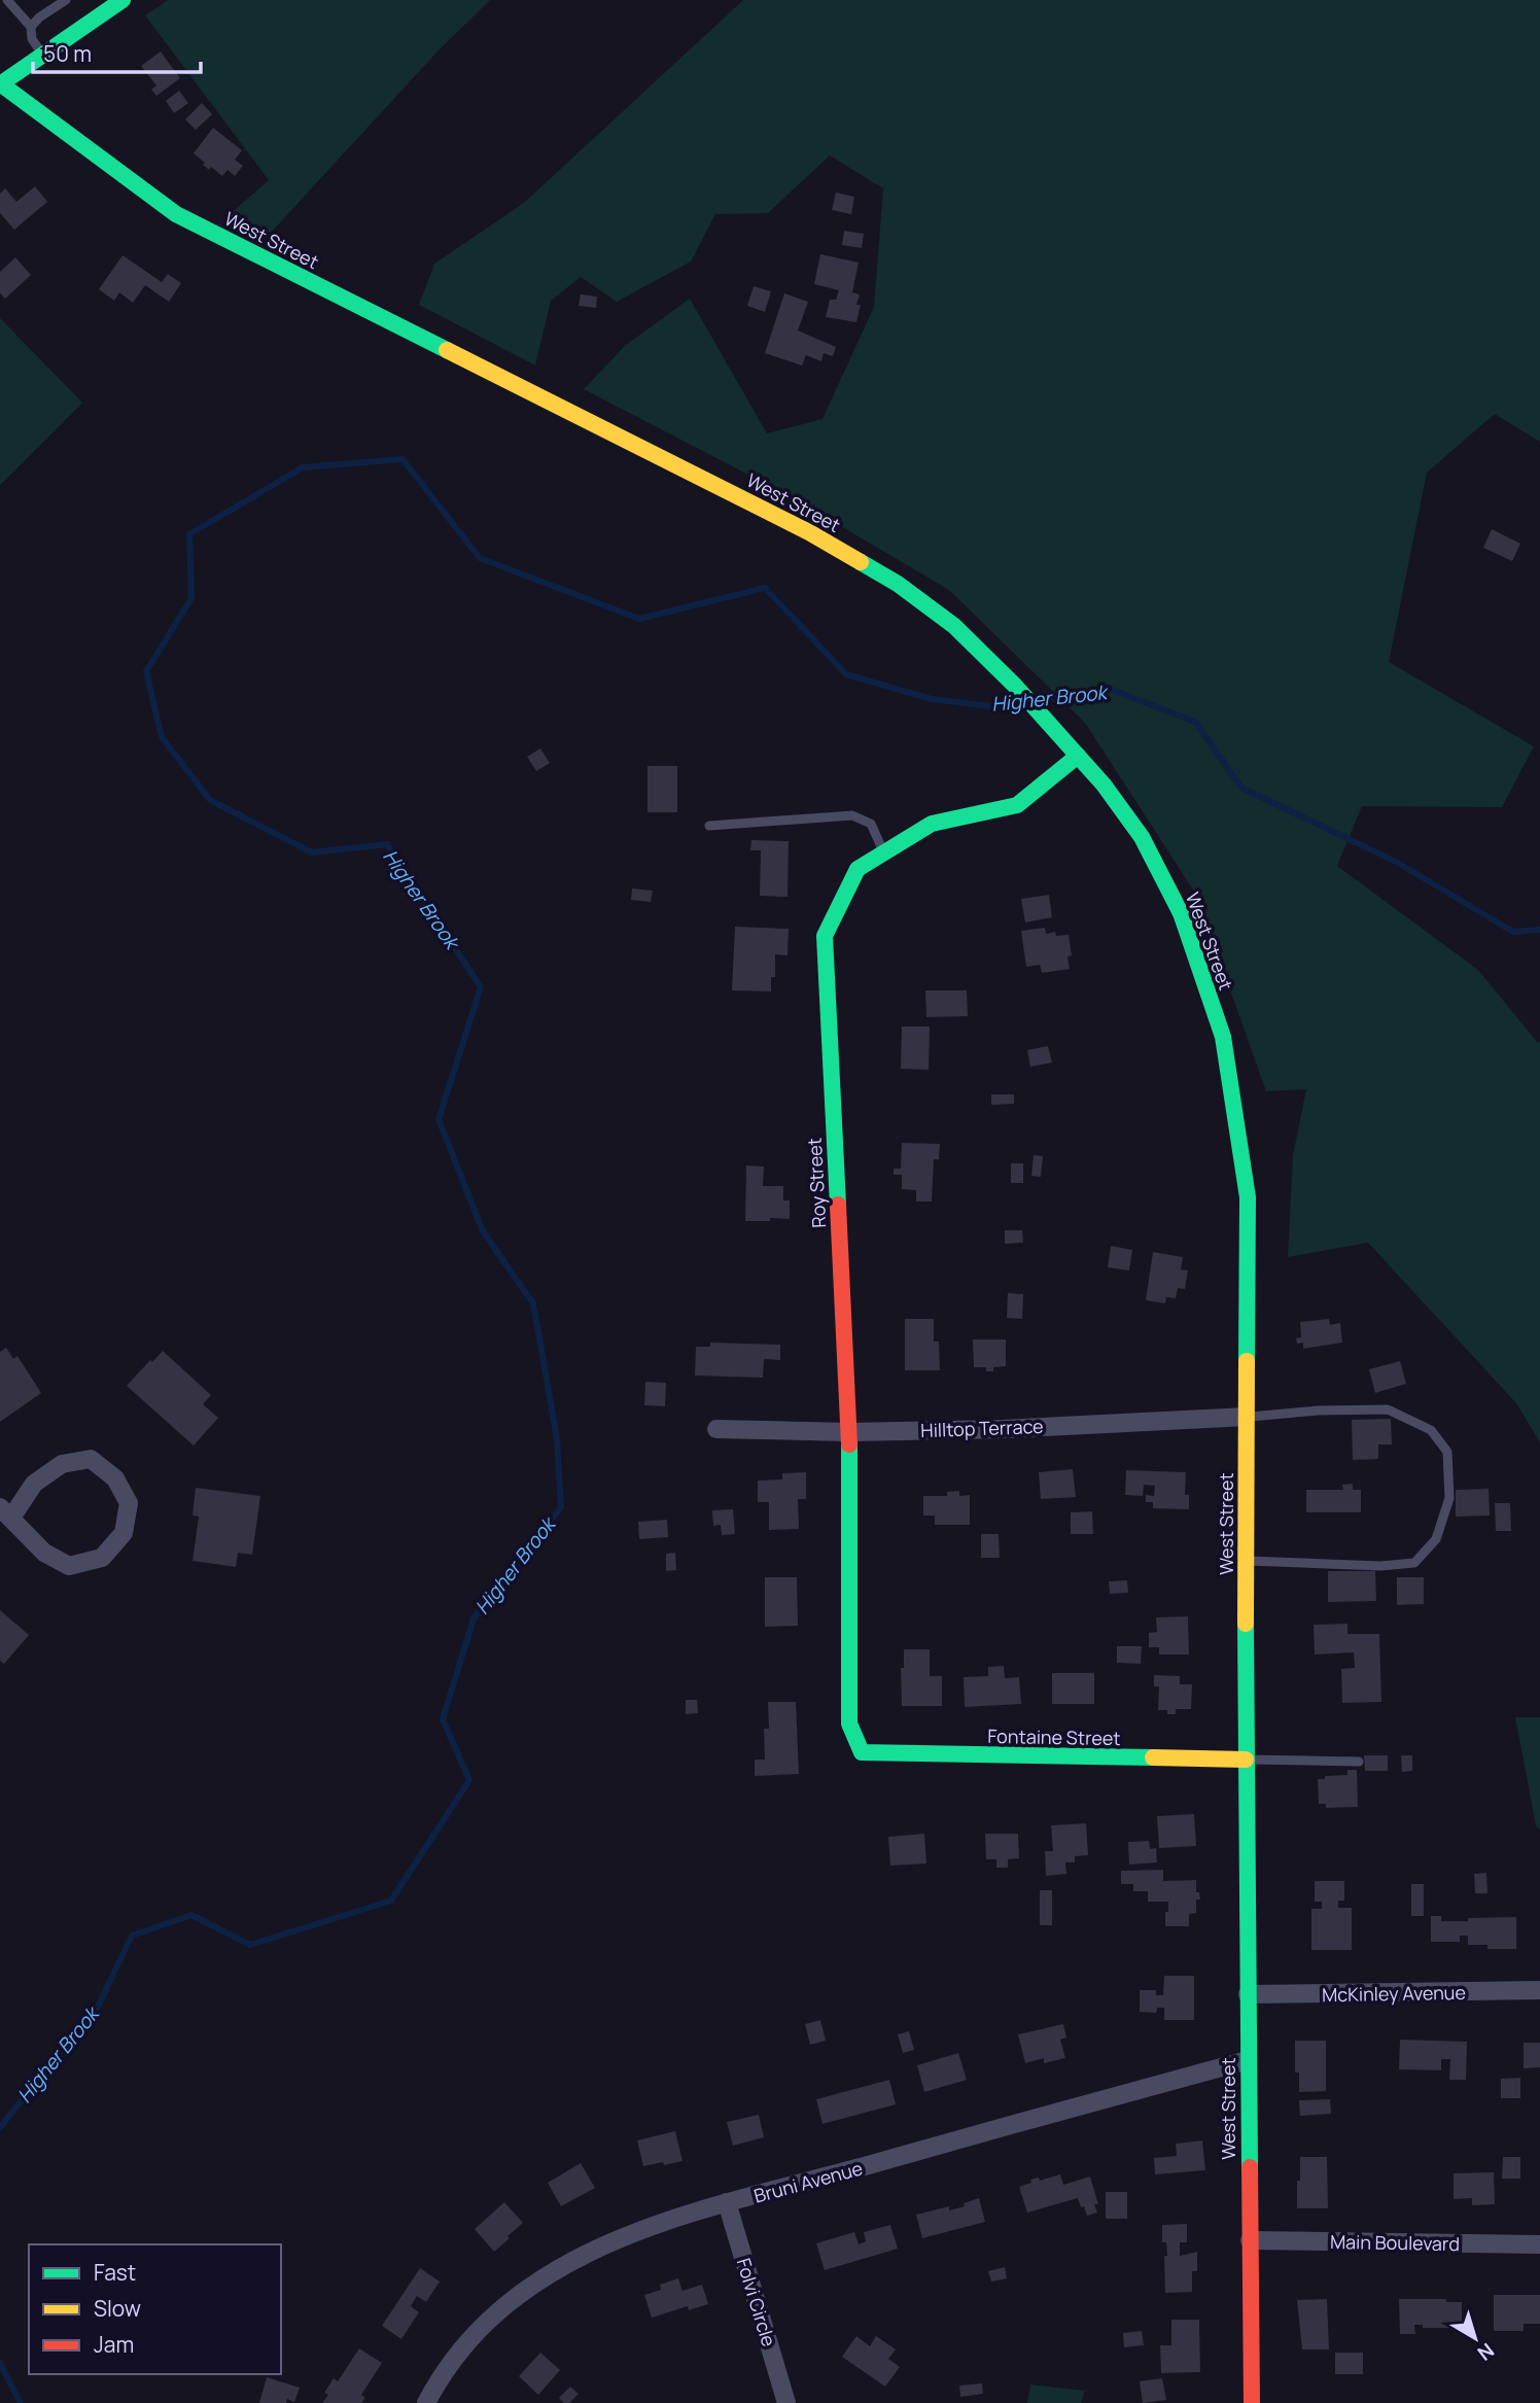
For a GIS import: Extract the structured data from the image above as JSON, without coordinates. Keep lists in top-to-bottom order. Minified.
{"streets":{"main road":["West Street","Roy Street","Fontaine Street"],"street":["Hilltop Terrace","McKinley Avenue","Bruni Avenue","Main Boulevard","Folvi Circle"]},"crossings":[["West Street","Roy Street"],["West Street","Hilltop Terrace"],["West Street","Fontaine Street"],["West Street","McKinley Avenue"],["West Street","Bruni Avenue"],["West Street","Main Boulevard"],["Roy Street","Hilltop Terrace"],["Roy Street","Fontaine Street"],["Bruni Avenue","Folvi Circle"]],"water":["Higher Brook"],"legend":["Fast","Slow","Jam"],"scale_bar":"50 m","north":"bottom right"}
